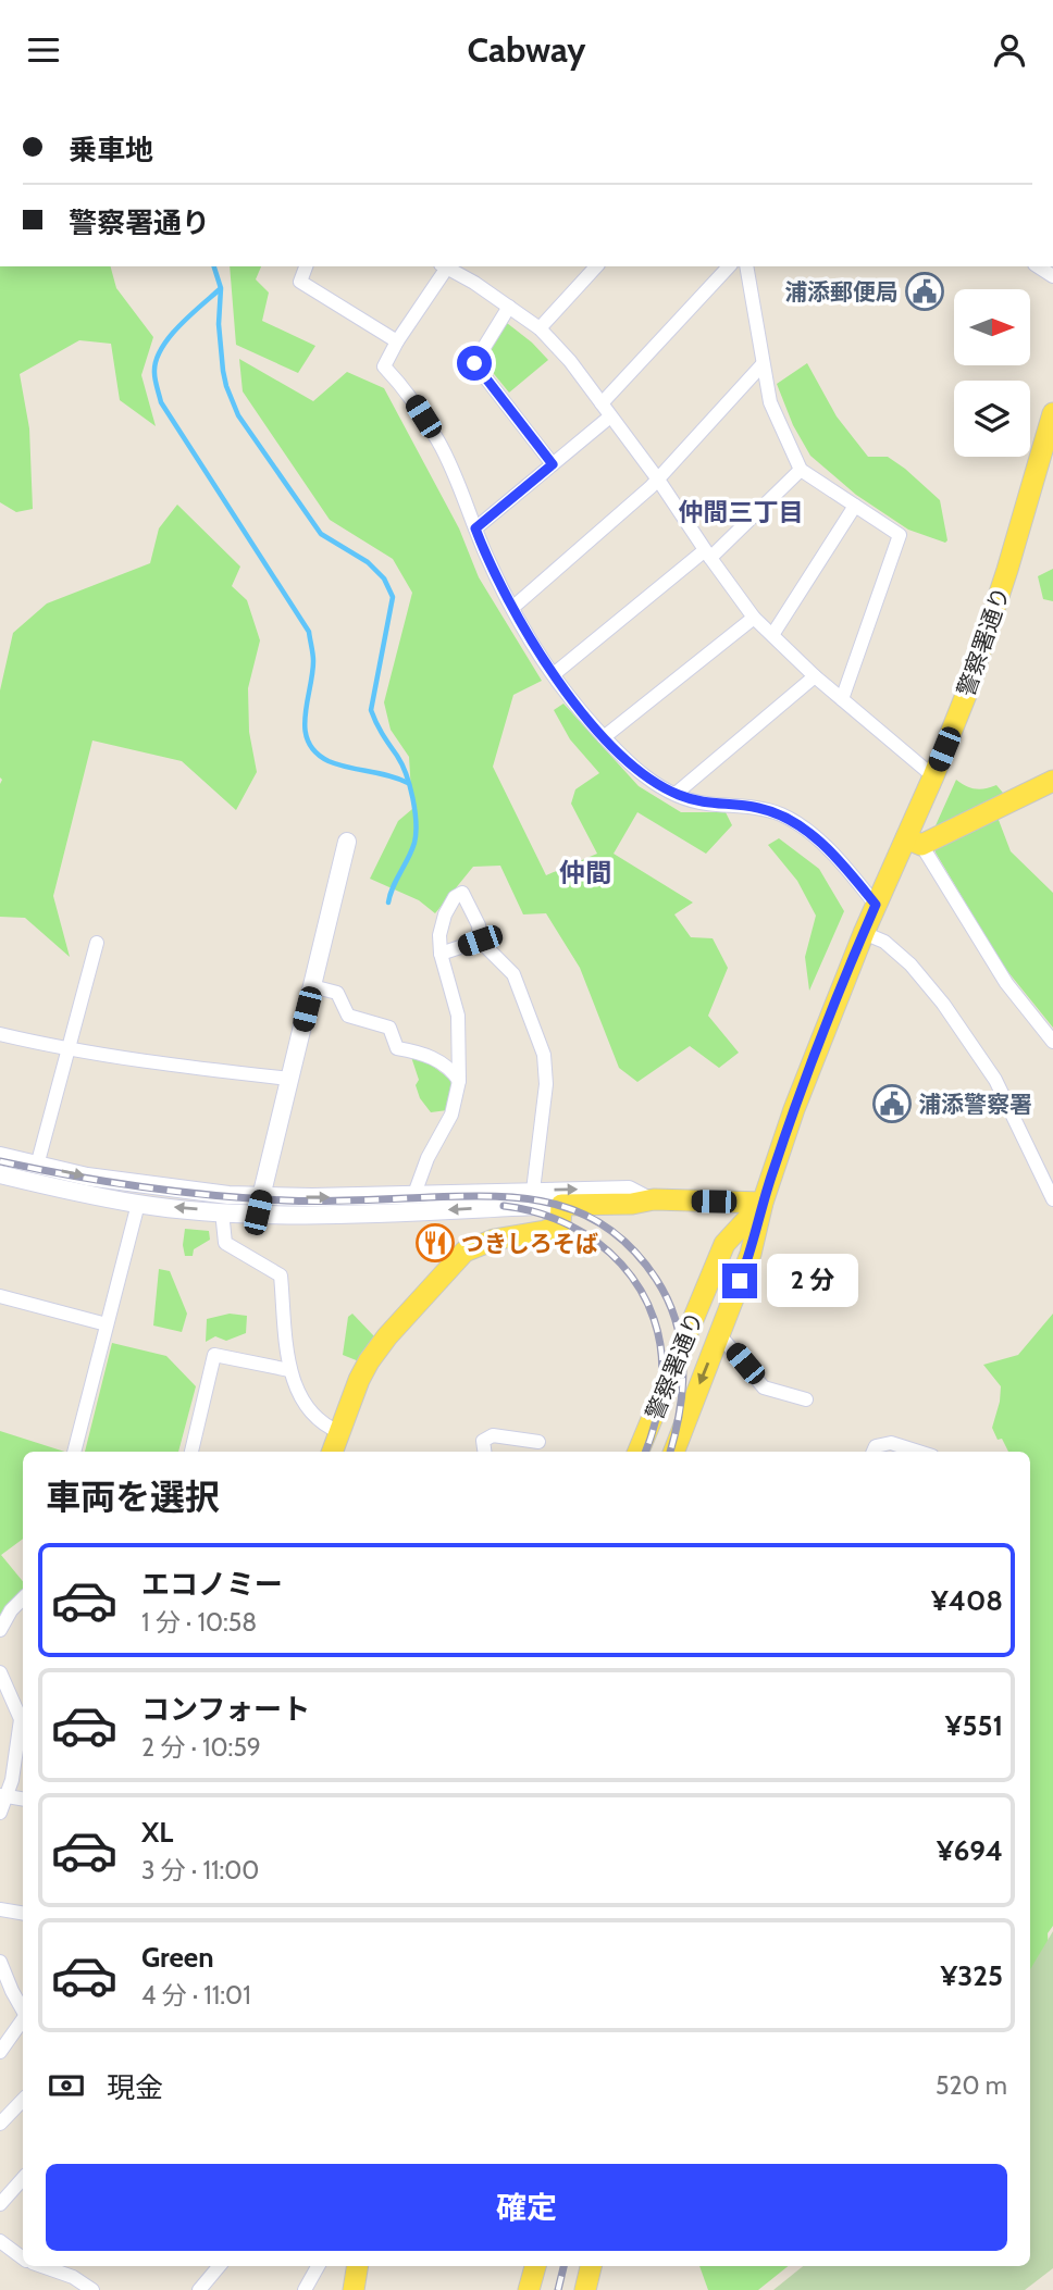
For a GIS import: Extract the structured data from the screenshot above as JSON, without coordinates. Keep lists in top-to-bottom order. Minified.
{"streets":{"main road":["警察署通り"]},"districts":["仲間三丁目","仲間"],"places":{"public building":["浦添郵便局","浦添警察署"],"restaurant":["つきしろそば"]},"north":"right","page":{"header":"Cabway","banner":["乗車地","警察署通り"],"bubble":"2 分","heading":"車両を選択","list":[{"name":"エコノミー","note":"1 分 · 10:58","value":"¥408"},{"name":"コンフォート","note":"2 分 · 10:59","value":"¥551"},{"name":"XL","note":"3 分 · 11:00","value":"¥694"},{"name":"Green","note":"4 分 · 11:01","value":"¥325"}],"pay":["現金","520 m"],"buttons":"確定"}}
